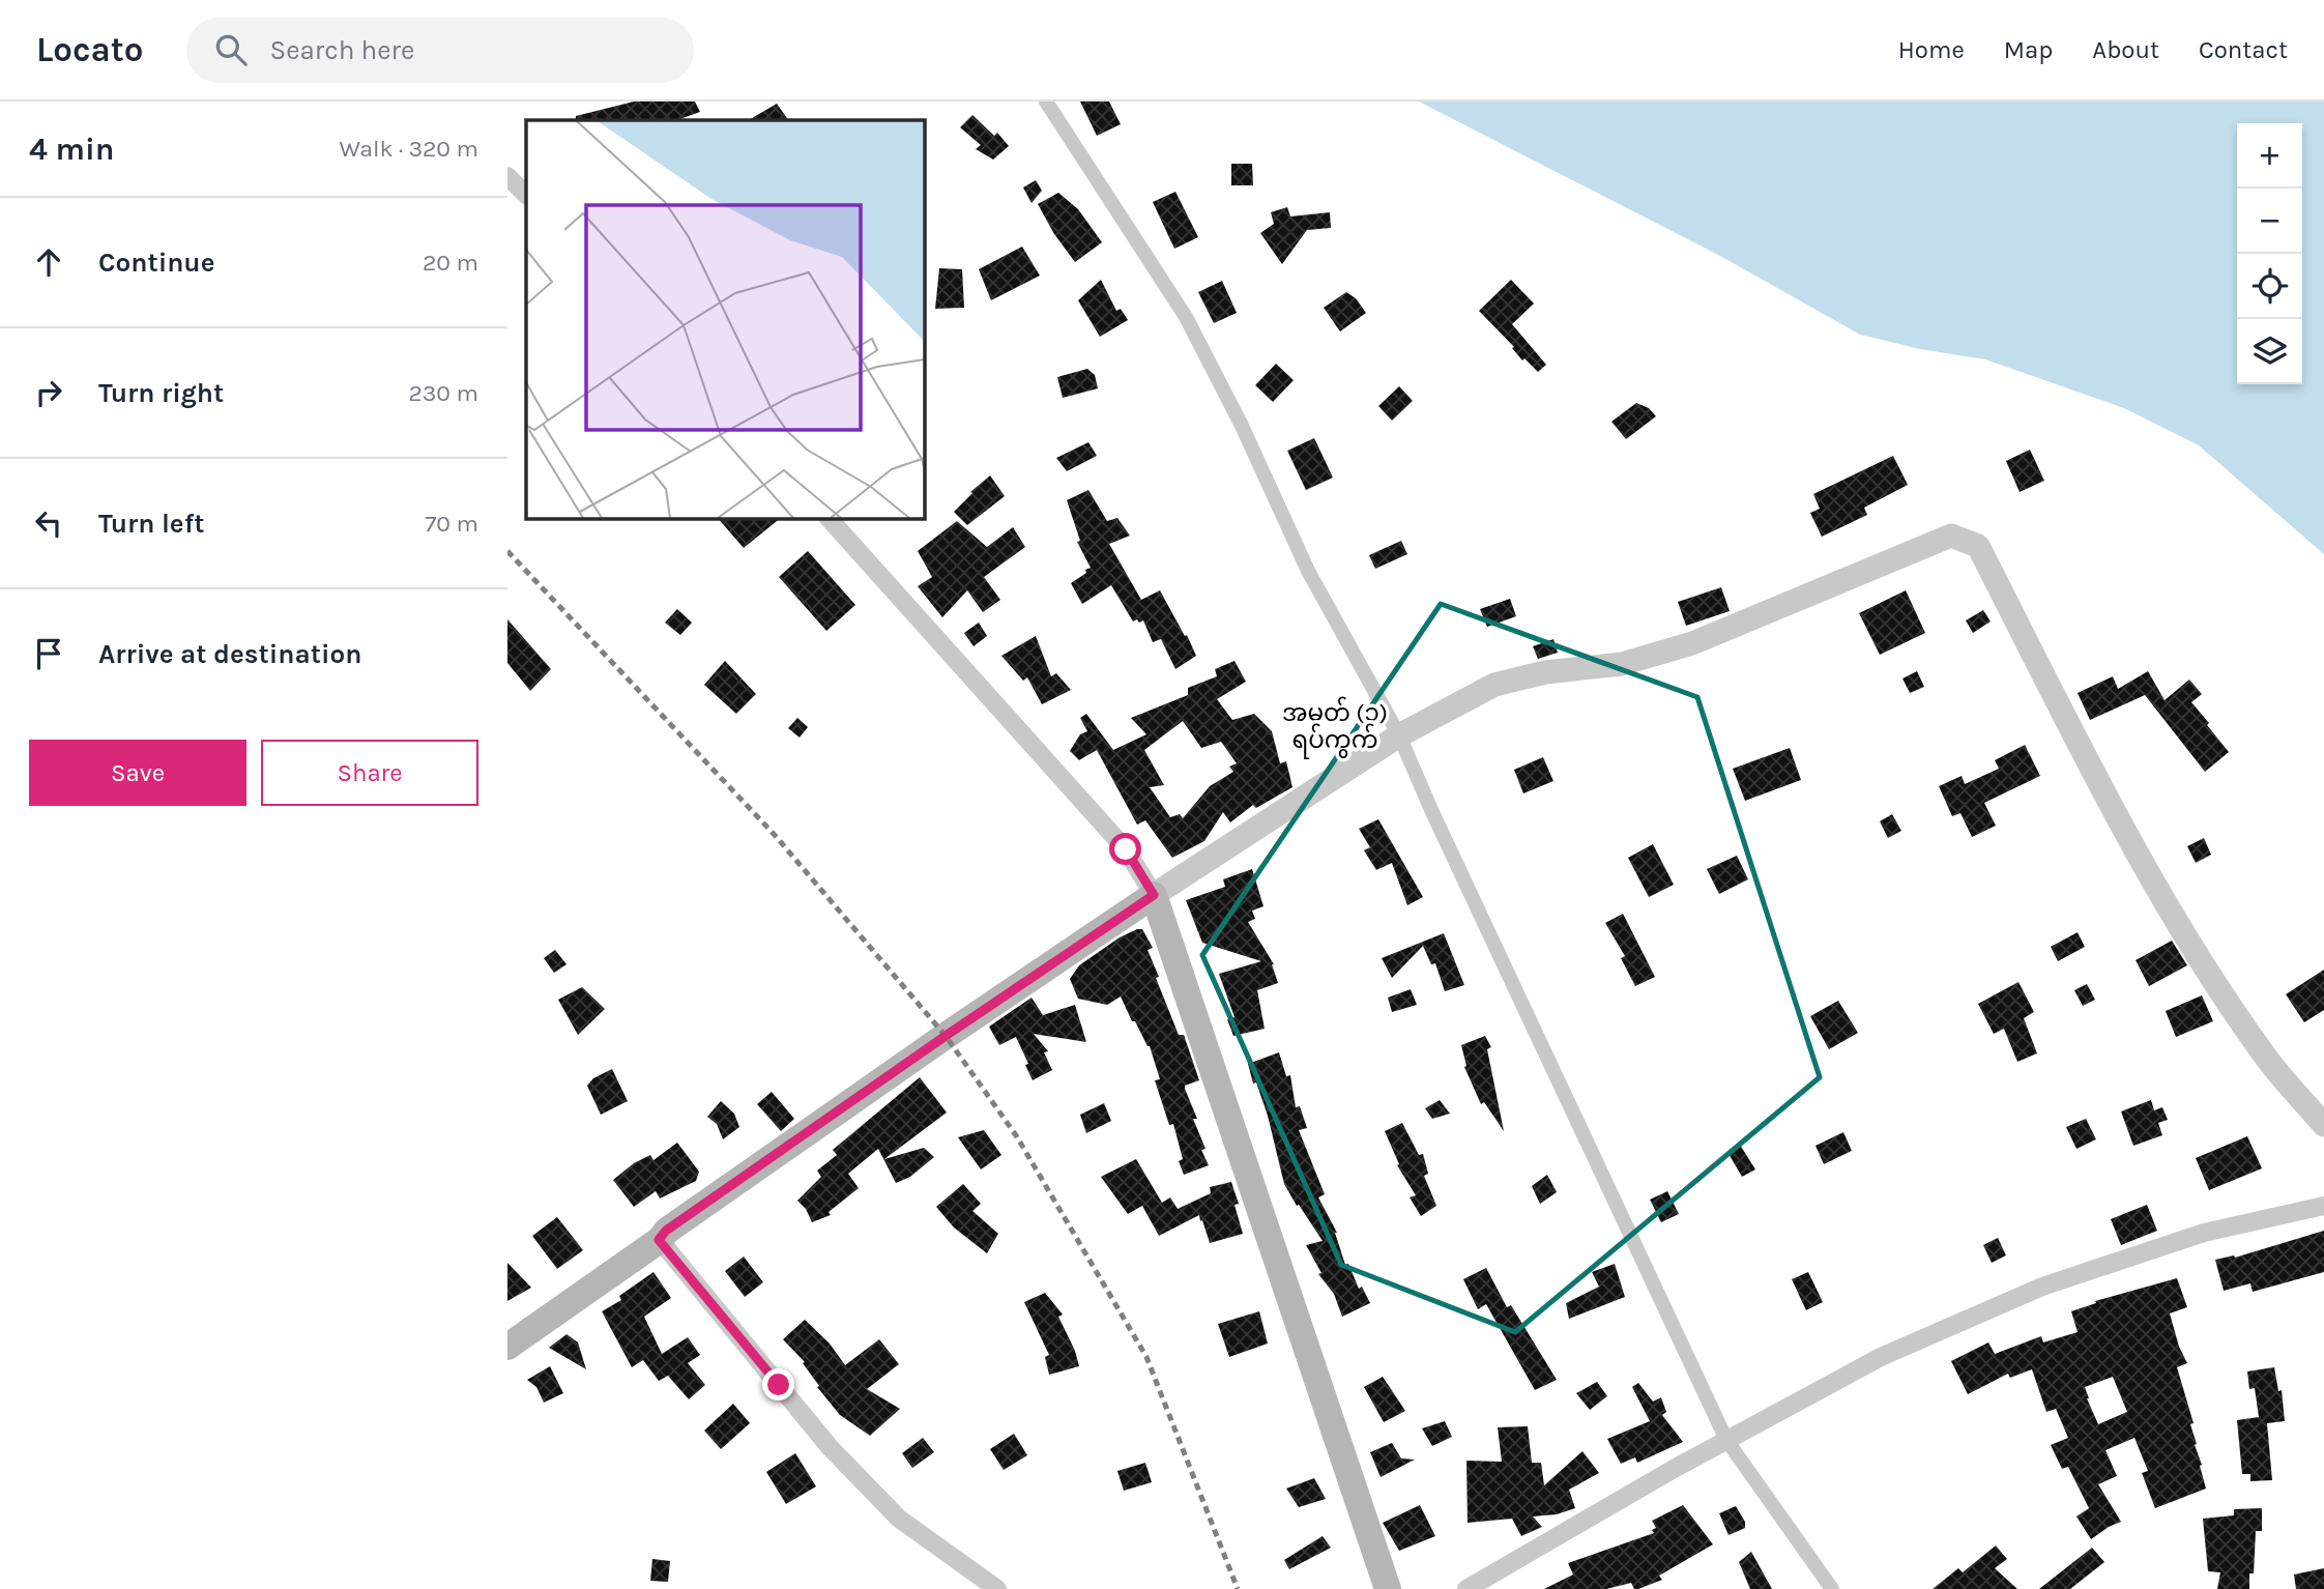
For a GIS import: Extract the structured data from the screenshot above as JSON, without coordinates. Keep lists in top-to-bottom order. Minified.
{"districts":["အမှတ် (၁) ရပ်ကွက်"],"page":{"header":"Locato","search":"Search here","nav":["Home","Map","About","Contact"],"heading":["4 min","Walk · 320 m"],"map_buttons":["+","−"],"list":[["Continue","20 m"],["Turn right","230 m"],["Turn left","70 m"],"Arrive at destination"],"buttons":["Save","Share"]}}
